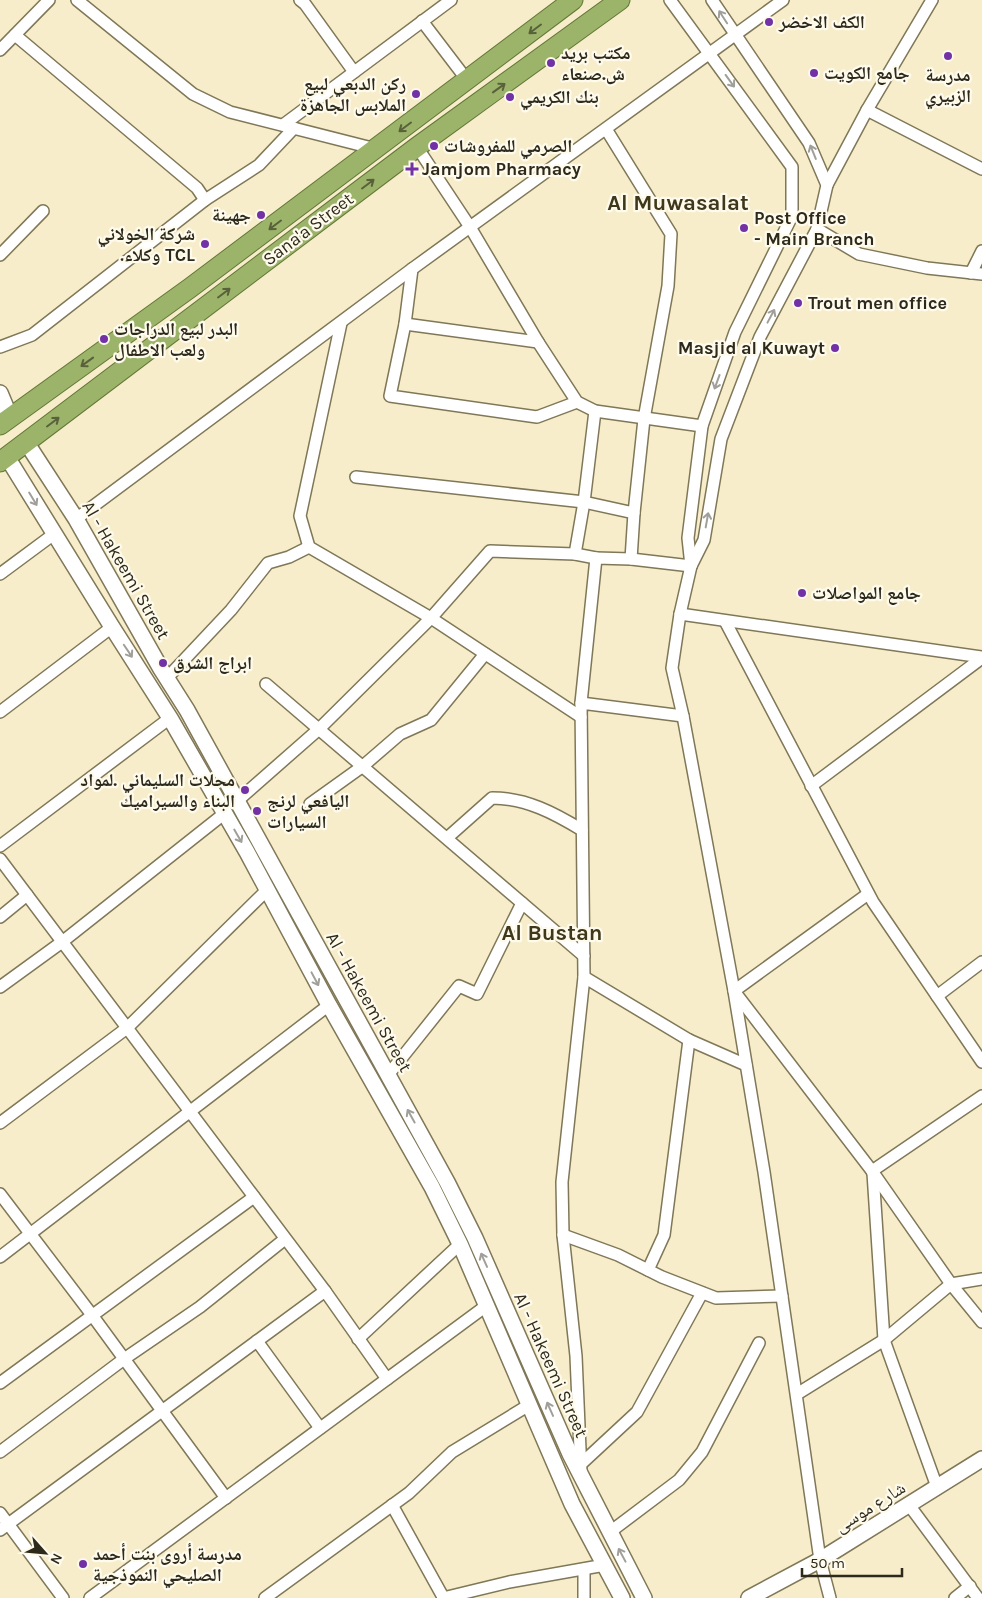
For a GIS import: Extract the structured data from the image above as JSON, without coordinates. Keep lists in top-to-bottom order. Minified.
{"streets":{"highway":["Sana'a Street"],"street":["Al - Hakeemi Street","شارع موسى"]},"crossings":[["Sana'a Street","Al - Hakeemi Street"]],"districts":["Al Muwasalat","Al Bustan"],"places":{"other":["الكف الاخضر","مدرسة الزبيري","مكتب بريد ش.صنعاء","جامع الكويت","ركن الدبعي لبيع الملابس الجاهزة","بنك الكريمي","الصرمي للمفروشات","جهينة","Post Office - Main Branch","شركة الخولاني .وكلاء TCL","Trout men office","البدر لبيع الدراجات ولعب الاطفال","Masjid al Kuwayt","جامع المواصلات","ابراج الشرق","محلات السليماني .لمواد البناء والسيراميك","اليافعي لرنج السيارات","مدرسة أروى بنت أحمد الصليحي النموذجية"],"health":["Jamjom Pharmacy"]},"scale_bar":"50 m","north":"bottom right"}
